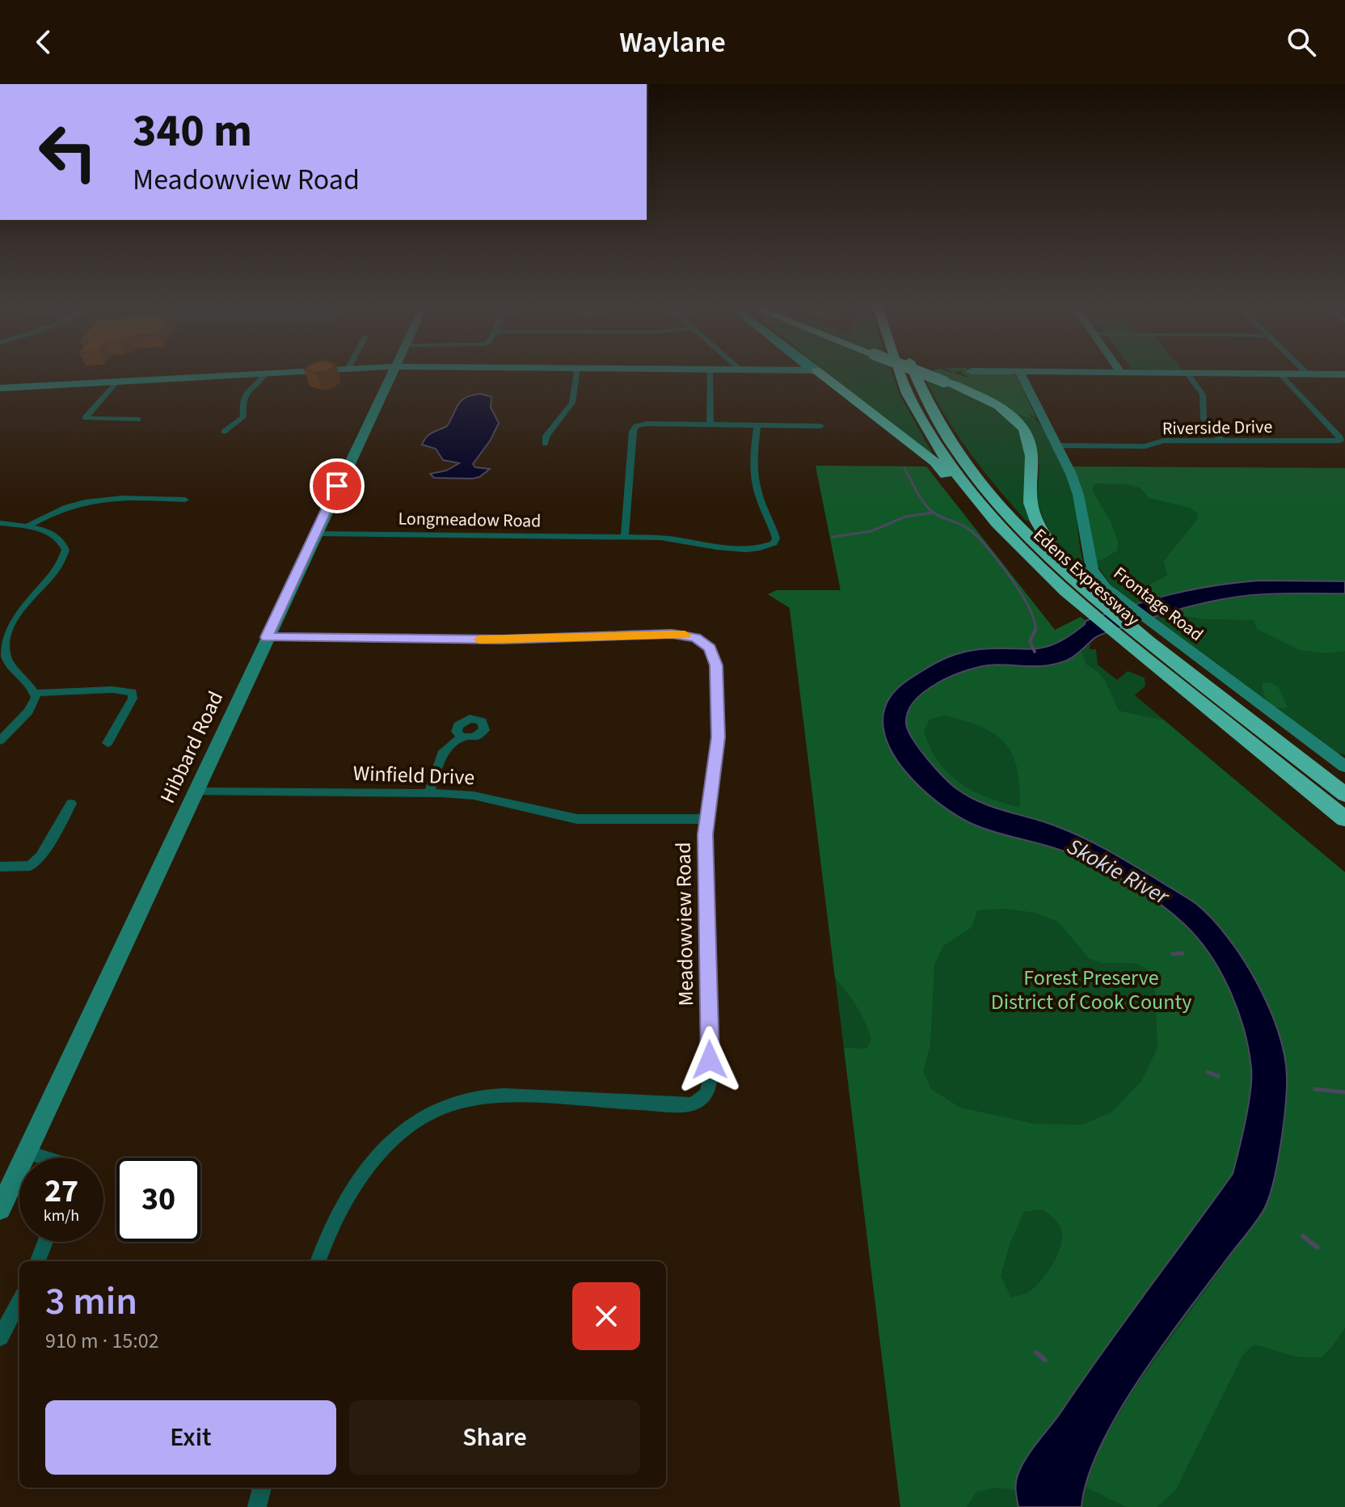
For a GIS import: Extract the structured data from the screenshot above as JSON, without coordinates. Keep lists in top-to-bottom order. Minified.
{"streets":{"highway":["Edens Expressway"],"street":["Riverside Drive","Longmeadow Road","Frontage Road","Hibbard Road","Winfield Drive","Meadowview Road"]},"crossings":[["Riverside Drive","Frontage Road"],["Longmeadow Road","Hibbard Road"],["Hibbard Road","Winfield Drive"],["Hibbard Road","Meadowview Road"],["Winfield Drive","Meadowview Road"]],"water":["Skokie River"],"parks":["Forest Preserve District of Cook County"],"page":{"header":"Waylane","turn":["340 m","Meadowview Road"],"speed":"27 km/h","limit":"30","heading":["3 min","910 m · 15:02"],"buttons":["Exit","Share"]}}
